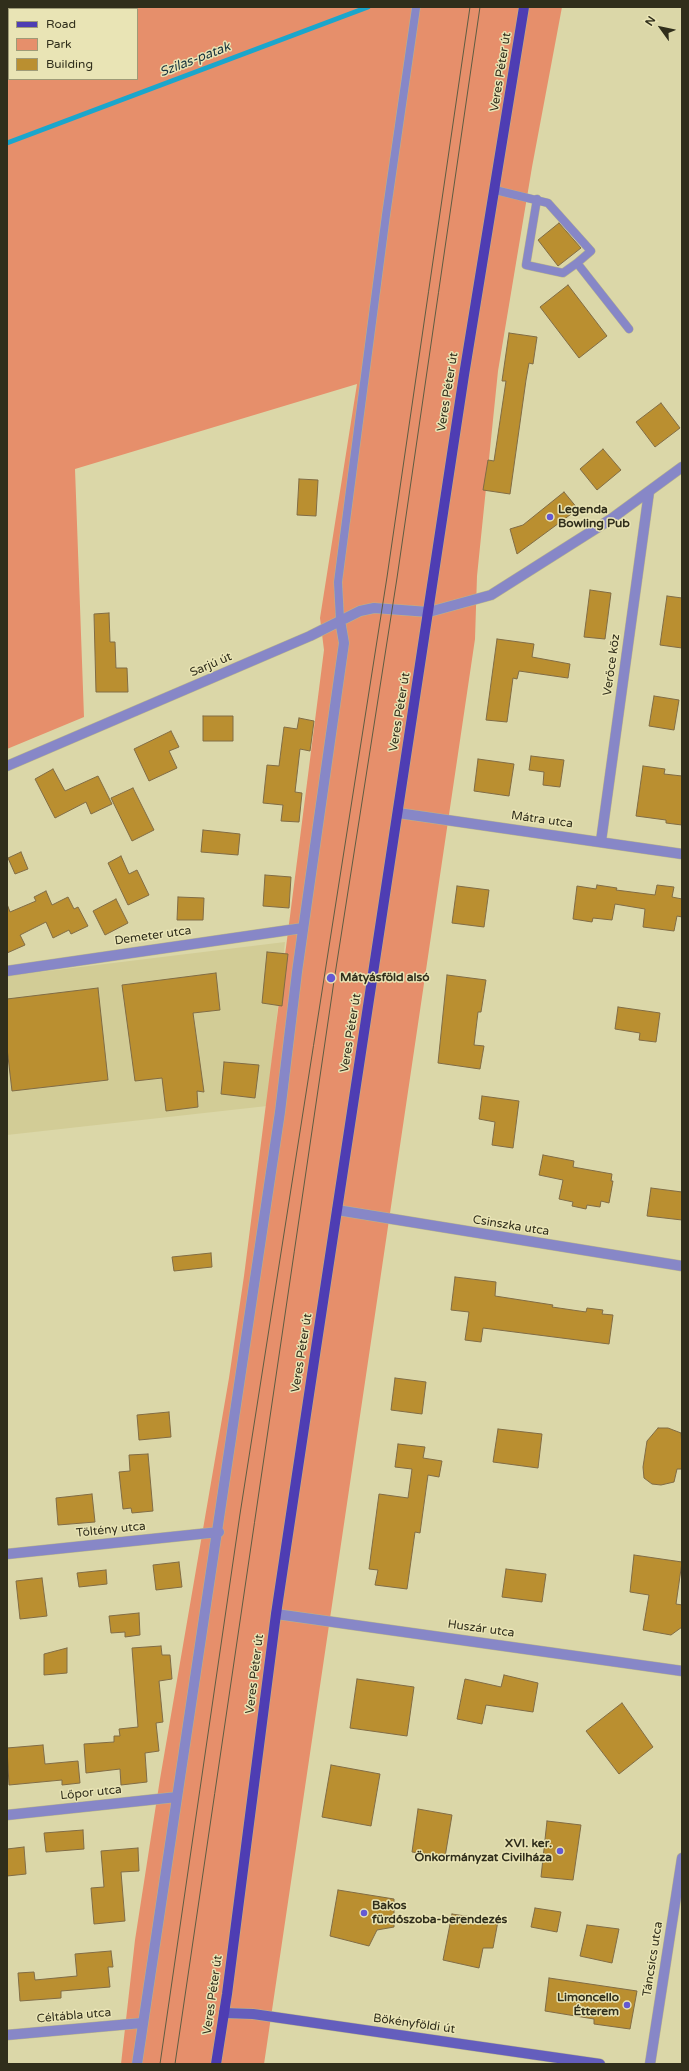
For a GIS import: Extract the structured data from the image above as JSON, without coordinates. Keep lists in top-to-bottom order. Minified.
{"streets":{"main road":["Veres Péter út"],"street":["Sarjú út","Verőce köz","Mátra utca","Demeter utca","Csinszka utca","Töltény utca","Huszár utca","Lőpor utca","Táncsics utca","Céltábla utca","Bökényföldi út"]},"crossings":[["Veres Péter út","Sarjú út"],["Veres Péter út","Mátra utca"],["Veres Péter út","Csinszka utca"],["Veres Péter út","Huszár utca"],["Veres Péter út","Bökényföldi út"],["Sarjú út","Verőce köz"],["Verőce köz","Mátra utca"]],"water":["Szilas-patak"],"places":["Legenda Bowling Pub","Mátyásföld alsó","XVI. ker. Önkormányzat Civilháza","Bakos fürdőszoba-berendezés","Limoncello Étterem"],"legend":["Road","Park","Building"],"north":"top left"}
